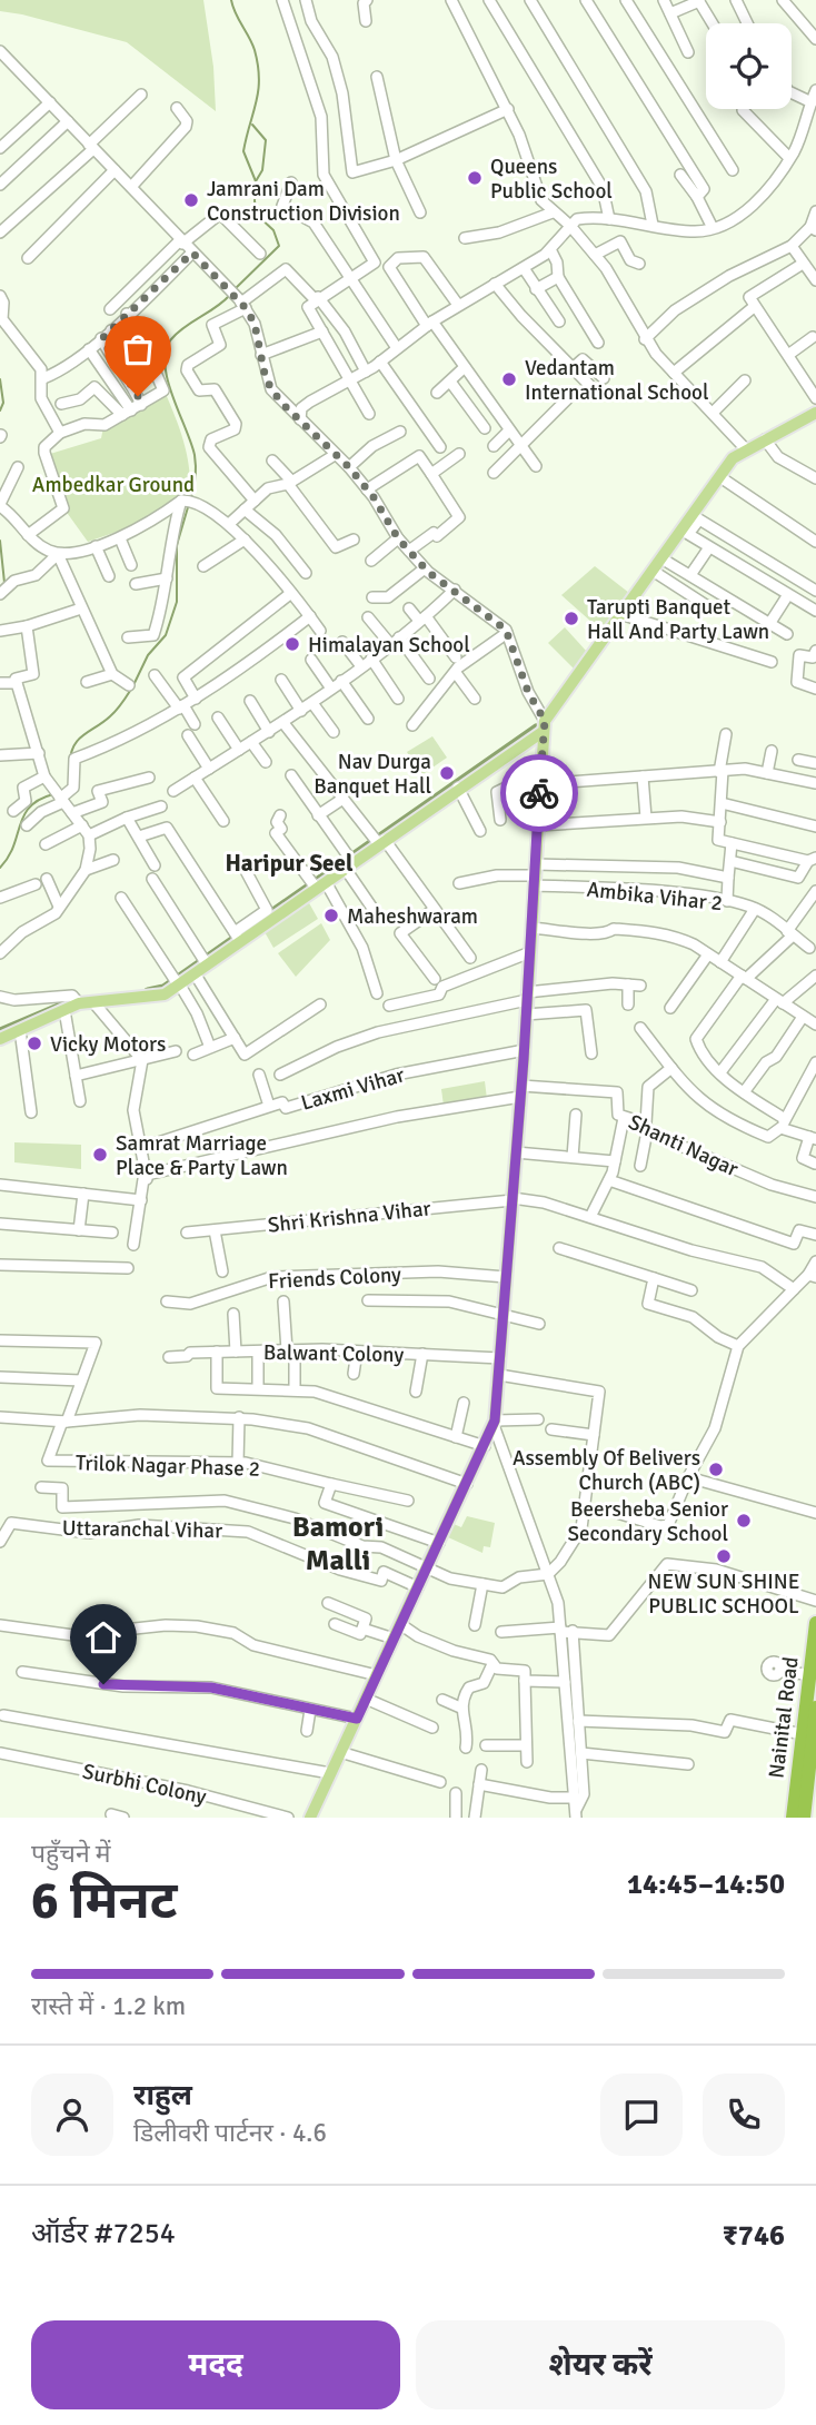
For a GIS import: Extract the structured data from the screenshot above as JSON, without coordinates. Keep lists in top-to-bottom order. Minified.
{"streets":{"highway":["Nainital Road"],"street":["Ambika Vihar 2","Laxmi Vihar","Shanti Nagar","Shri Krishna Vihar","Friends Colony","Balwant Colony","Trilok Nagar Phase 2","Uttaranchal Vihar","Surbhi Colony"]},"districts":["Haripur Seel","Bamori Malli"],"parks":["Ambedkar Ground"],"places":["Queens Public School","Jamrani Dam Construction Division","Vedantam International School","Tarupti Banquet Hall And Party Lawn","Himalayan School","Nav Durga Banquet Hall","Maheshwaram","Vicky Motors","Samrat Marriage Place & Party Lawn","Assembly Of Belivers Church (ABC)","Beersheba Senior Secondary School","NEW SUN SHINE PUBLIC SCHOOL"],"page":{"heading":["6 मिनट","पहुँचने में","14:45–14:50"],"panel":["राहुल","डिलीवरी पार्टनर · 4.6","ऑर्डर #7254","₹746"],"bar":"रास्ते में · 1.2 km","buttons":["मदद","शेयर करें"]}}
